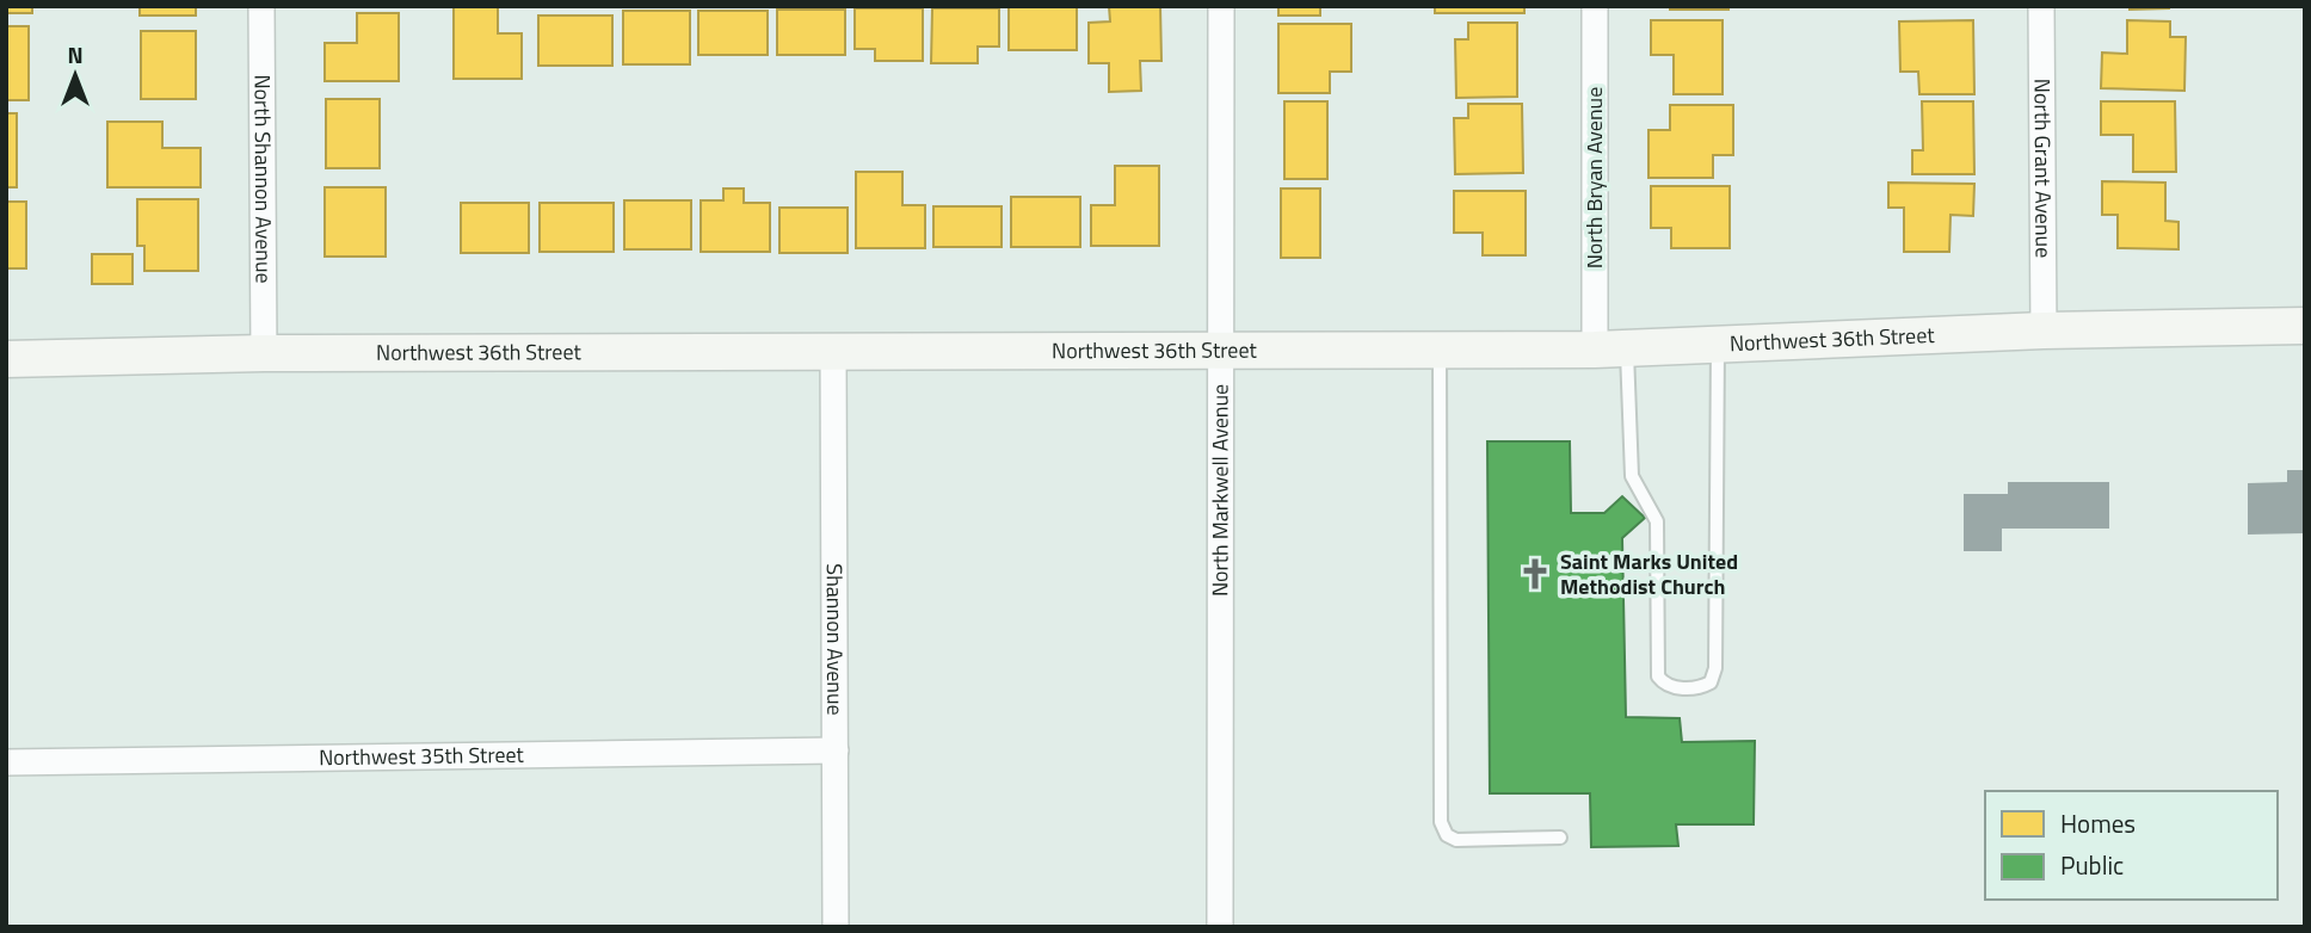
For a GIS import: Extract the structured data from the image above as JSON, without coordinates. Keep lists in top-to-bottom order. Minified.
{"streets":{"street":["North Grant Avenue","North Bryan Avenue","North Shannon Avenue","Northwest 36th Street","North Markwell Avenue","Shannon Avenue","Northwest 35th Street"]},"crossings":[["North Grant Avenue","Northwest 36th Street"],["North Bryan Avenue","Northwest 36th Street"],["North Shannon Avenue","Northwest 36th Street"],["Northwest 36th Street","North Markwell Avenue"],["Northwest 36th Street","Shannon Avenue"],["Shannon Avenue","Northwest 35th Street"]],"places":{"church":["Saint Marks United Methodist Church"]},"legend":["Homes","Public"],"north":"top"}
